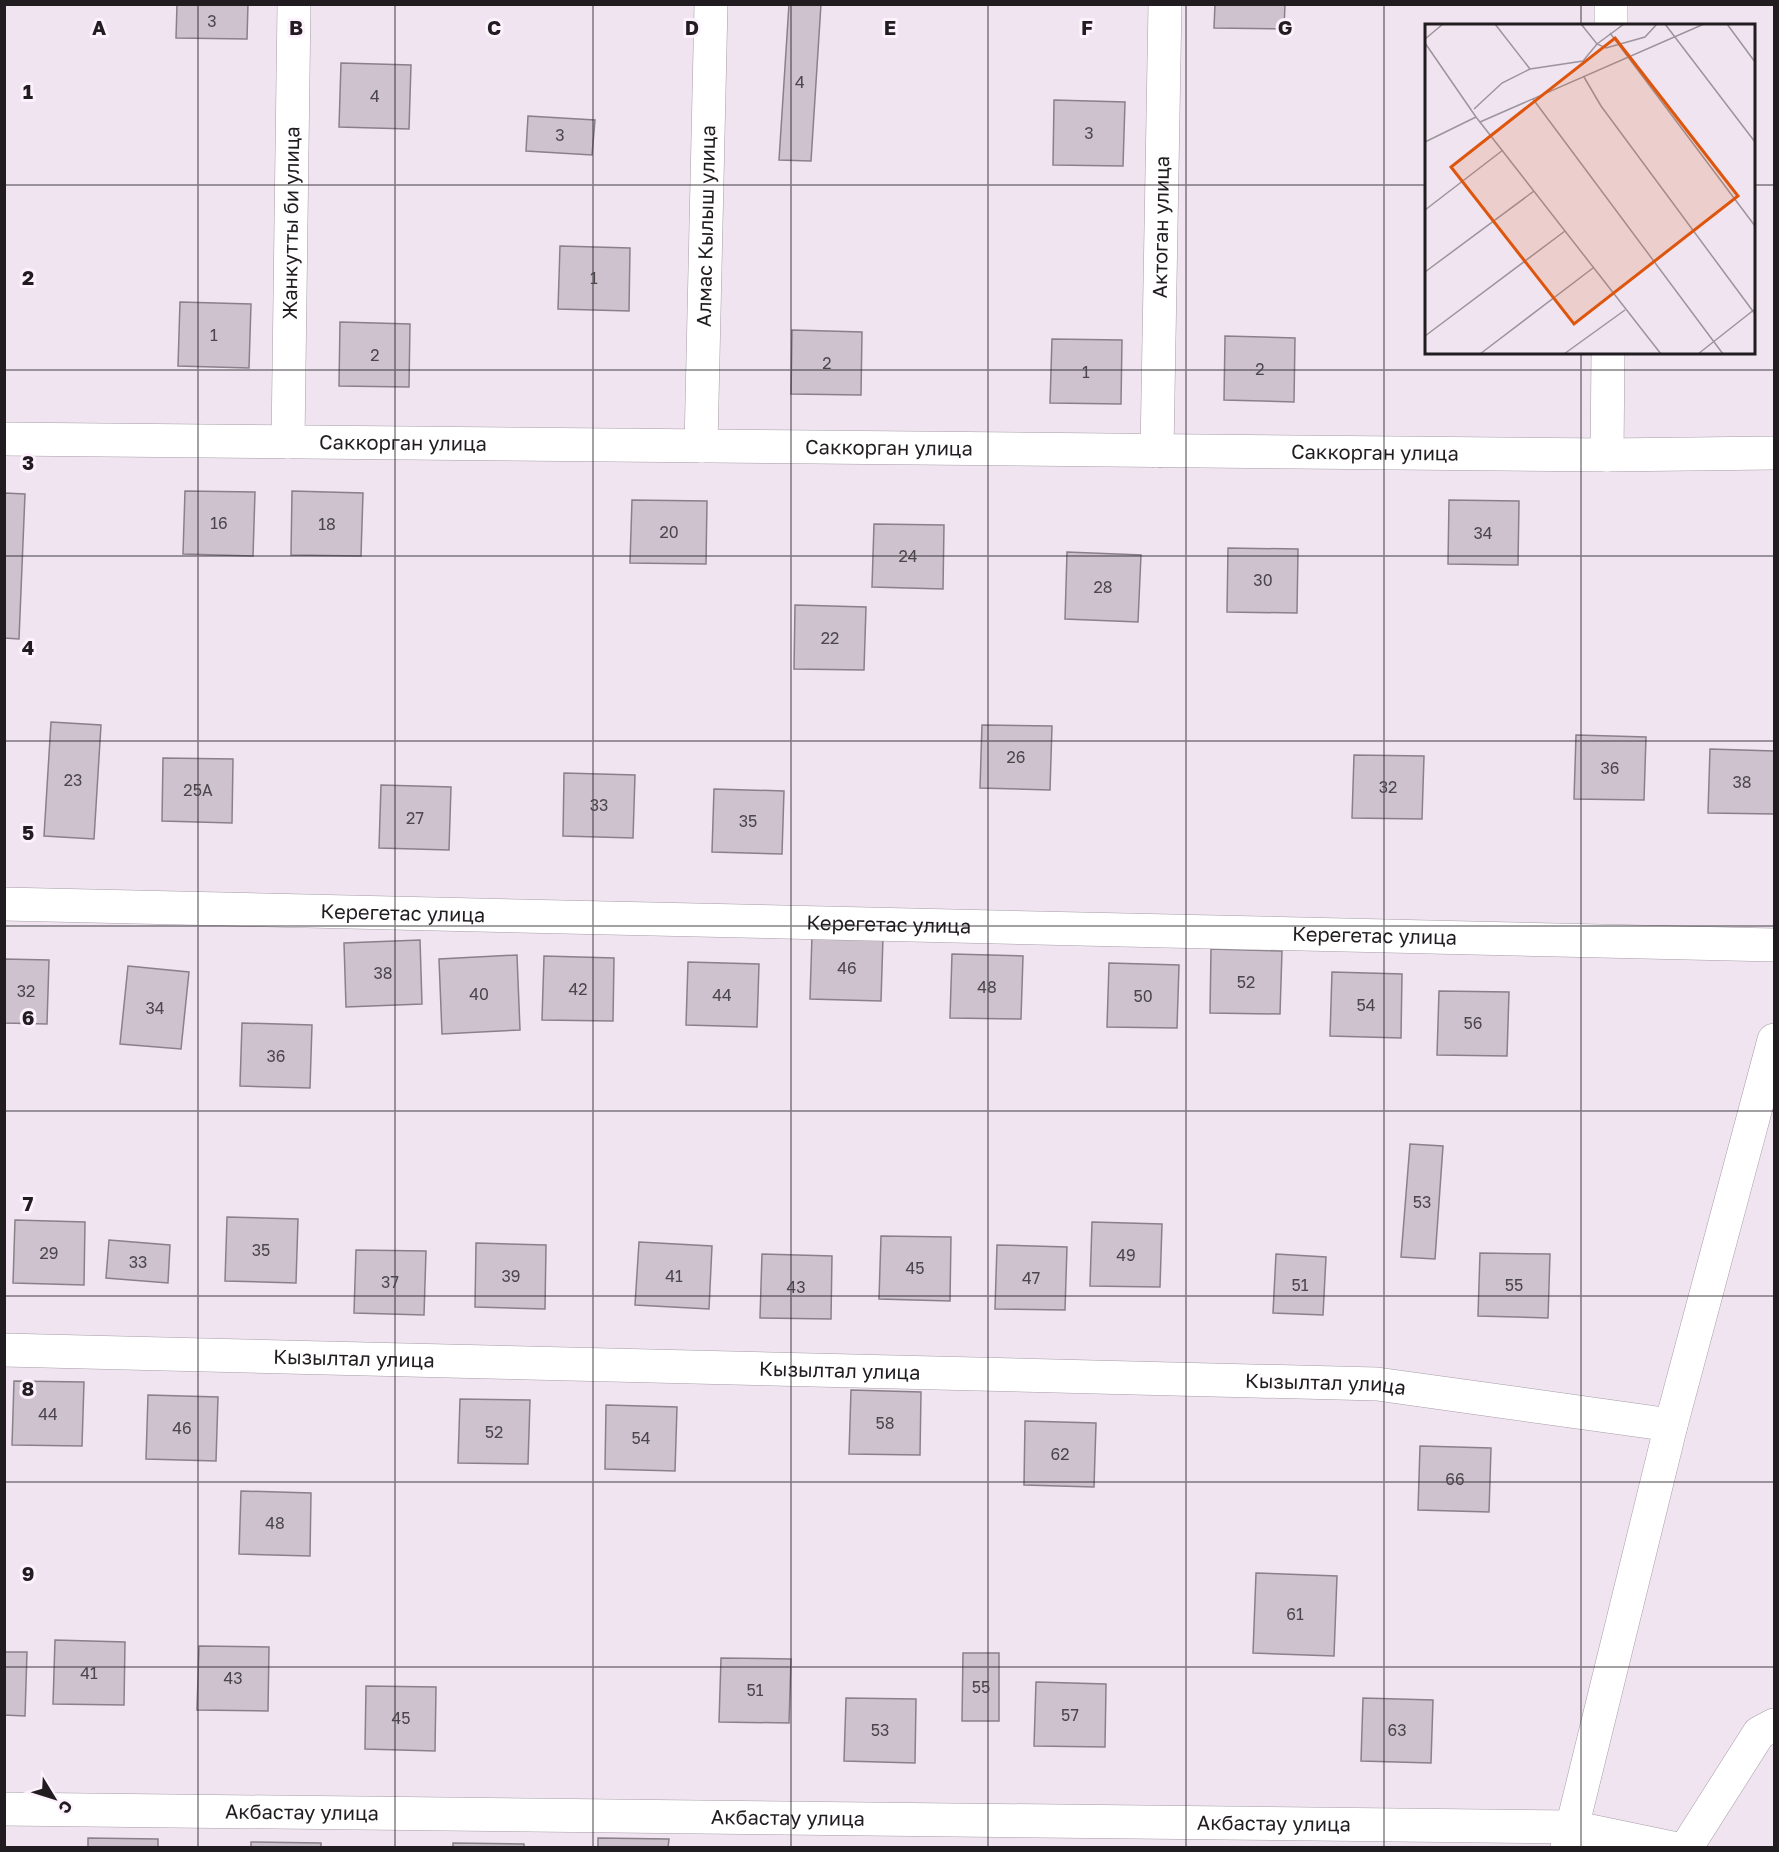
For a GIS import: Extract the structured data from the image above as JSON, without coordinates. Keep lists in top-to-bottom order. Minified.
{"streets":{"street":["Жанкутты би улица","Алмас Кылыш улица","Актоган улица","Саккорган улица","Керегетас улица","Кызылтал улица","Акбастау улица"]},"crossings":[["Жанкутты би улица","Саккорган улица"],["Алмас Кылыш улица","Саккорган улица"],["Актоган улица","Саккорган улица"]],"house_numbers":["3","4","4","3","3","1","1","2","2","2","1","16","18","20","34","24","30","28","22","26","36","23","38","32","25А","33","27","35","46","38","52","48","42","32","40","44","50","54","34","56","36","53","35","29","49","33","45","39","41","47","37","51","55","43","44","58","46","52","54","62","66","48","61","41","43","55","51","57","45","53","63"],"north":"bottom right","grid":{"columns":["A","B","C","D","E","F","G"],"rows":["1","2","3","4","5","6","7","8","9"]}}
